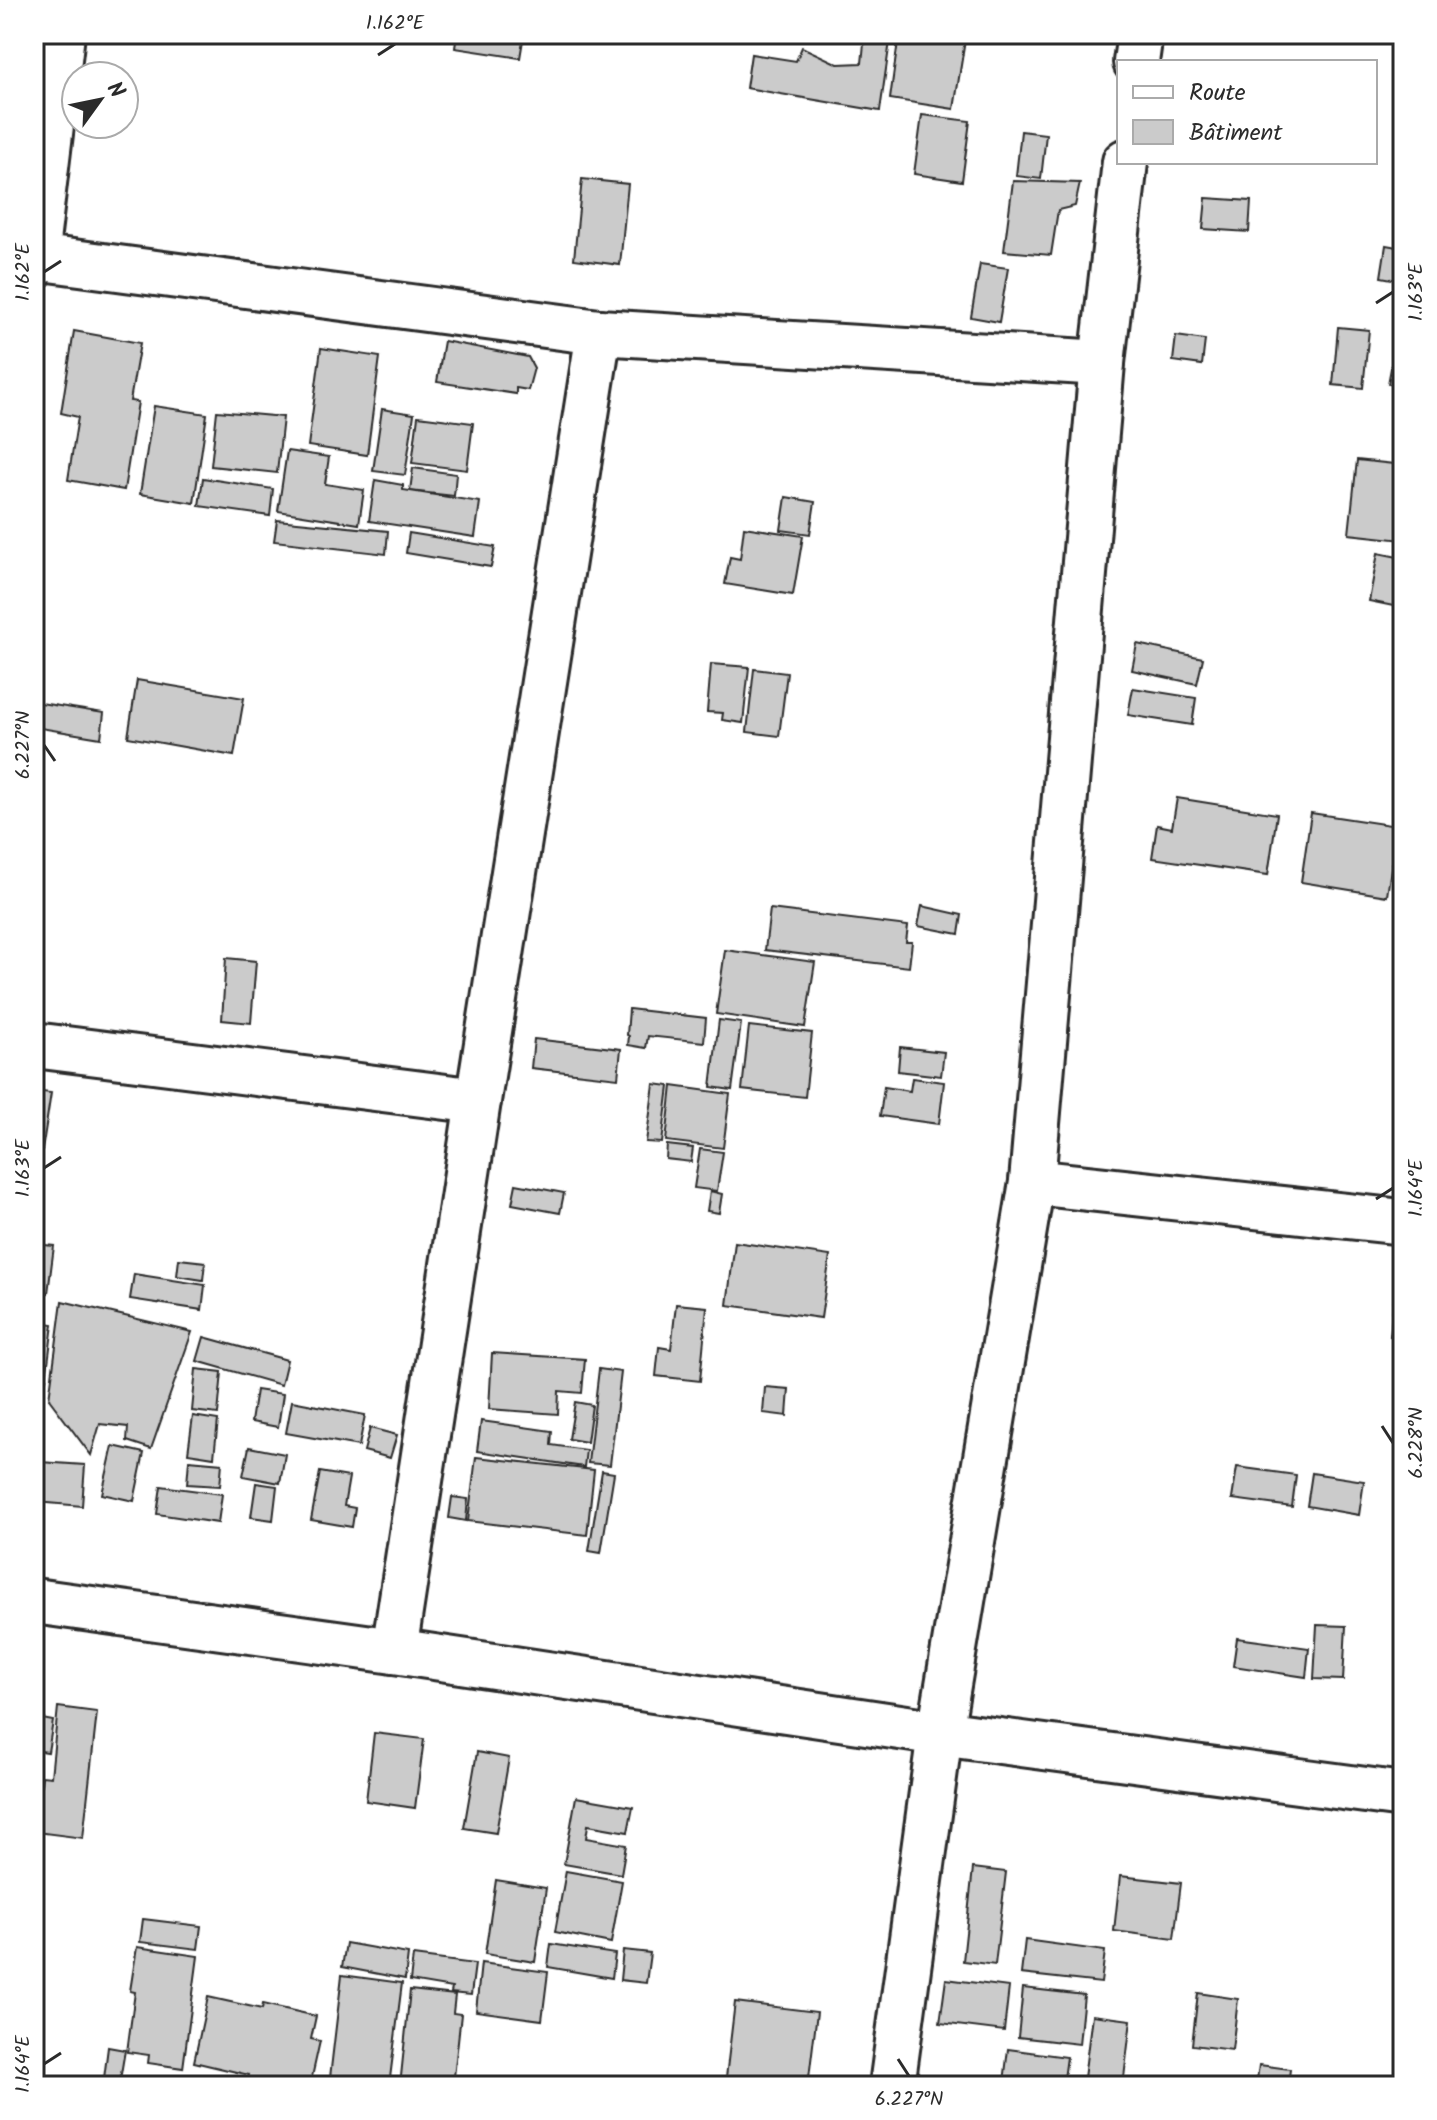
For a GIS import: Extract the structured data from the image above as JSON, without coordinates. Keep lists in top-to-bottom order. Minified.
{"legend":["Route","Bâtiment"],"north":"top right","coordinates":["1.162°E","1.163°E","6.227°N","1.164°E","6.228°N"]}
